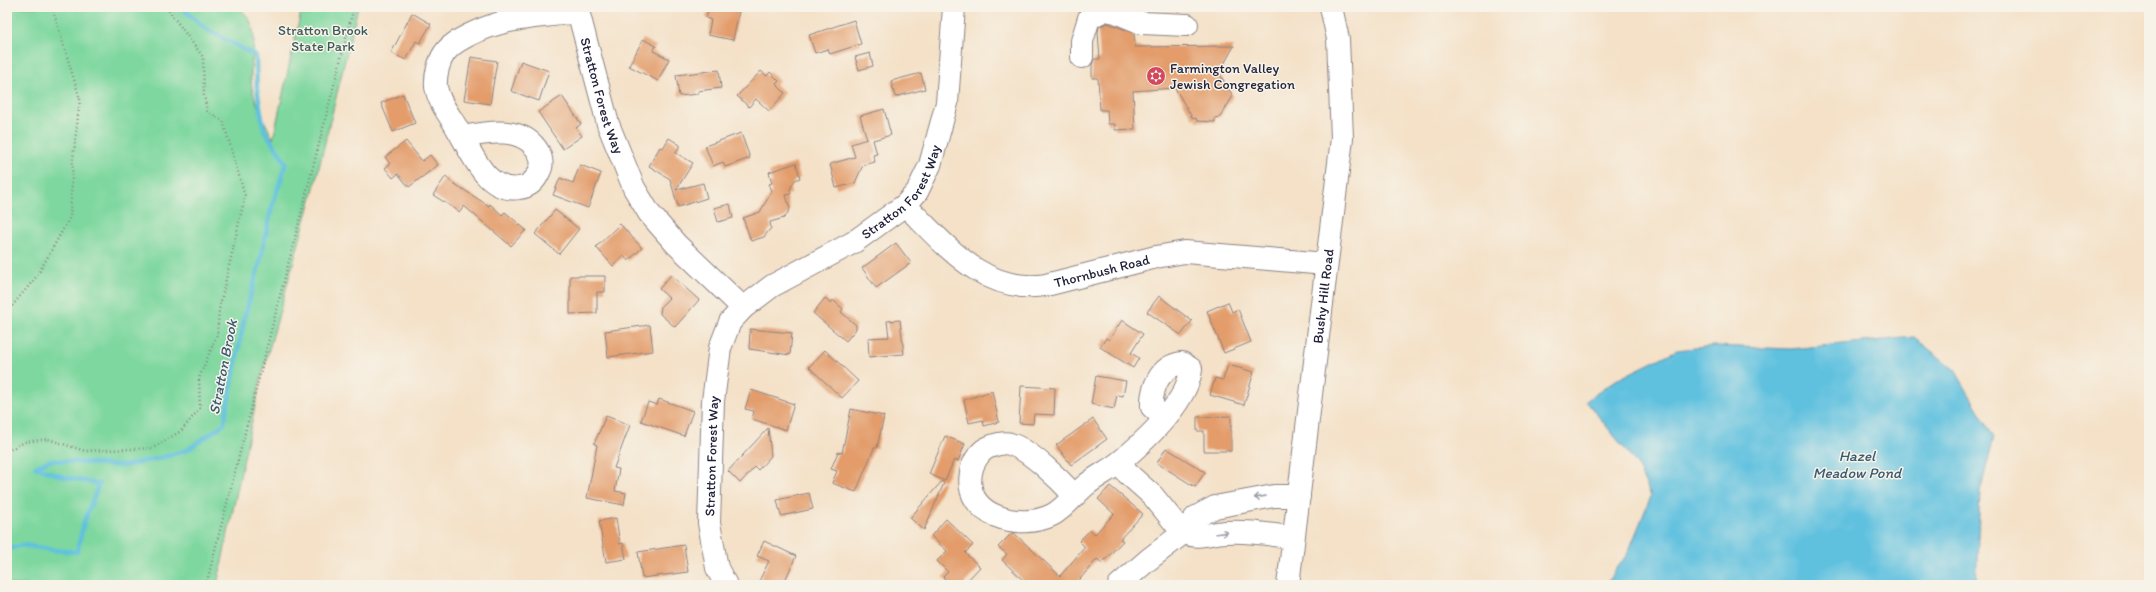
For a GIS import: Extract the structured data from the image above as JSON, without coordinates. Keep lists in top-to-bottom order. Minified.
{"streets":{"street":["Stratton Forest Way","Thornbush Road","Bushy Hill Road"]},"crossings":[["Stratton Forest Way","Thornbush Road"],["Thornbush Road","Bushy Hill Road"]],"water":["Stratton Brook","Hazel Meadow Pond"],"parks":["Stratton Brook State Park"],"places":{"synagogue":["Farmington Valley Jewish Congregation"]}}
